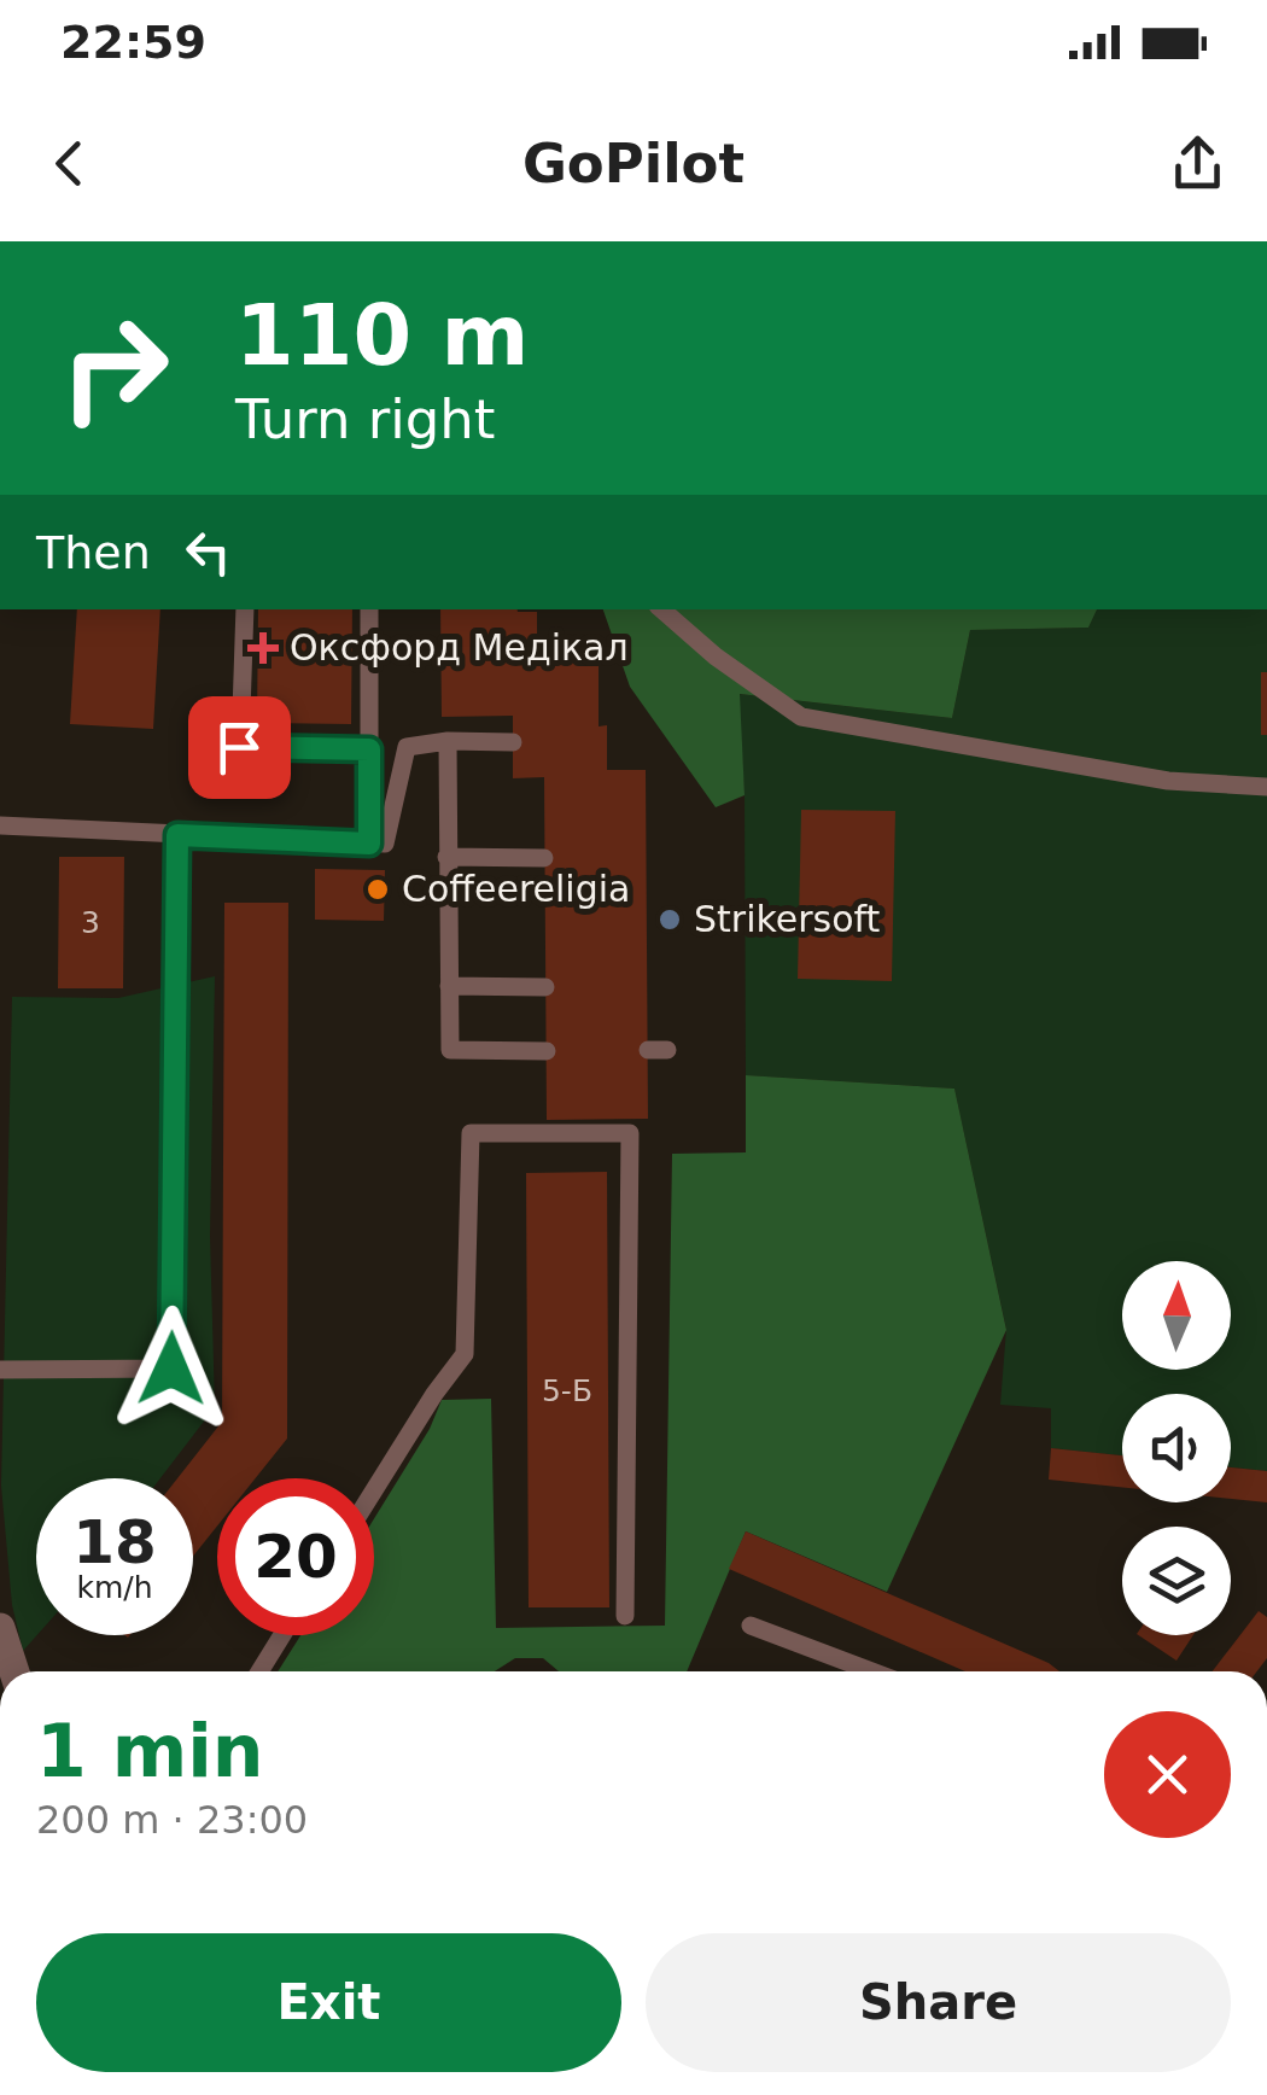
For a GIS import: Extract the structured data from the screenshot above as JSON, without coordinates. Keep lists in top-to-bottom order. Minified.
{"places":{"health":["Оксфорд Медікал"],"other":["Coffeereligia","Strikersoft"]},"house_numbers":["3","5-Б"],"north":"top","page":{"status":"22:59","header":"GoPilot","turn":["110 m","Turn right"],"then":"Then","speed":"18 km/h","limit":"20","heading":["1 min","200 m · 23:00"],"buttons":["Exit","Share"]}}
